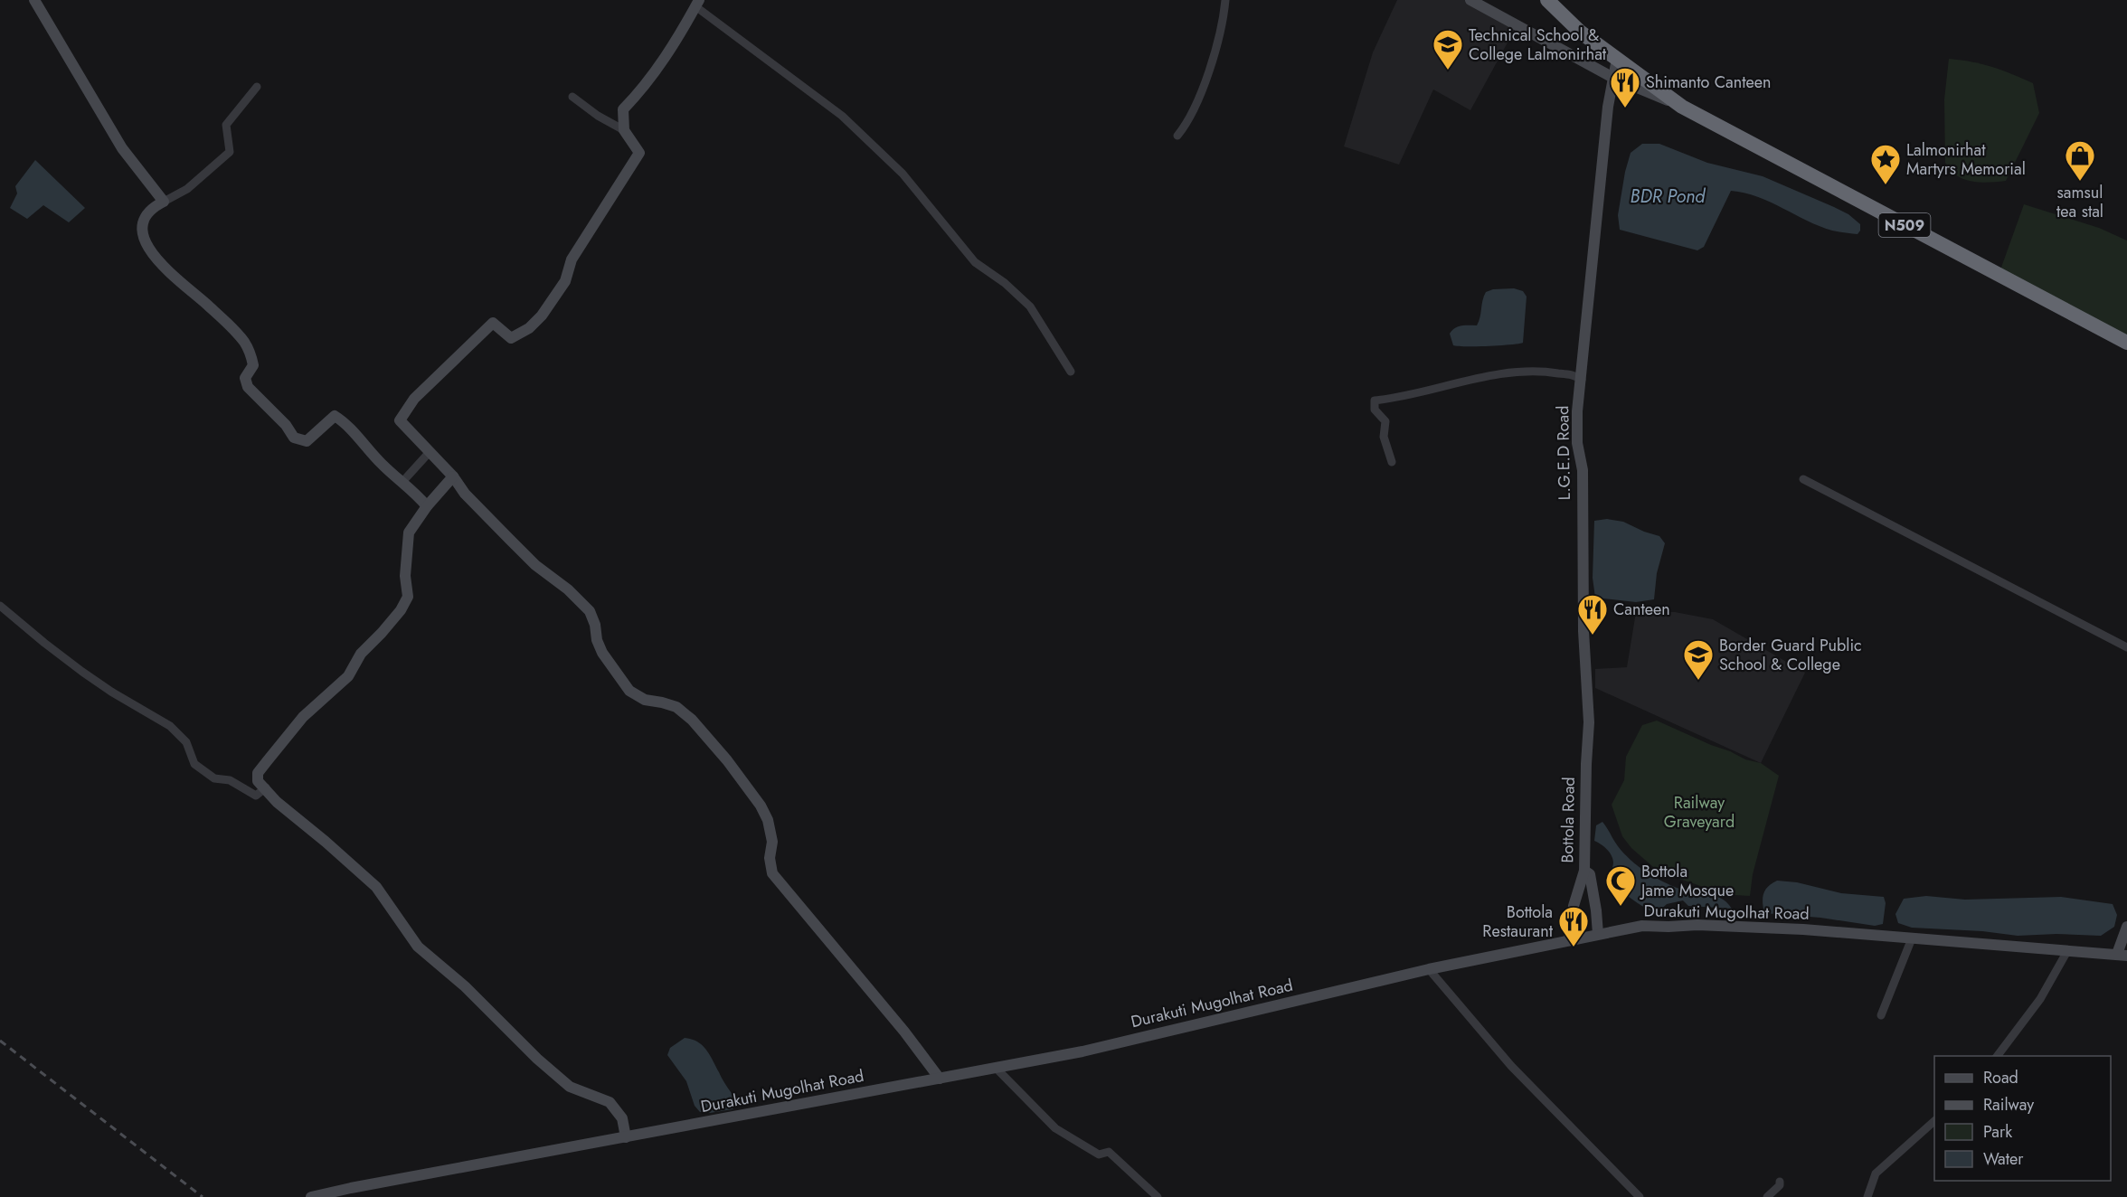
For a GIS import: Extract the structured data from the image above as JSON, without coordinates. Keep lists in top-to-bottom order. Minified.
{"streets":{"highway":["N509"],"street":["L.G.E.D Road","Bottola Road","Durakuti Mugolhat Road"]},"crossings":[["N509","L.G.E.D Road"],["L.G.E.D Road","Bottola Road"],["Bottola Road","Durakuti Mugolhat Road"]],"water":["BDR Pond"],"parks":["Railway Graveyard"],"places":{"school or university":["Technical School & College Lalmonirhat","Border Guard Public School & College"],"restaurant":["Shimanto Canteen","Canteen","Bottola Restaurant"],"shop":["samsul tea stal"],"place":["Lalmonirhat Martyrs Memorial"],"mosque":["Bottola Jame Mosque"]},"legend":["Road","Railway","Park","Water"]}
